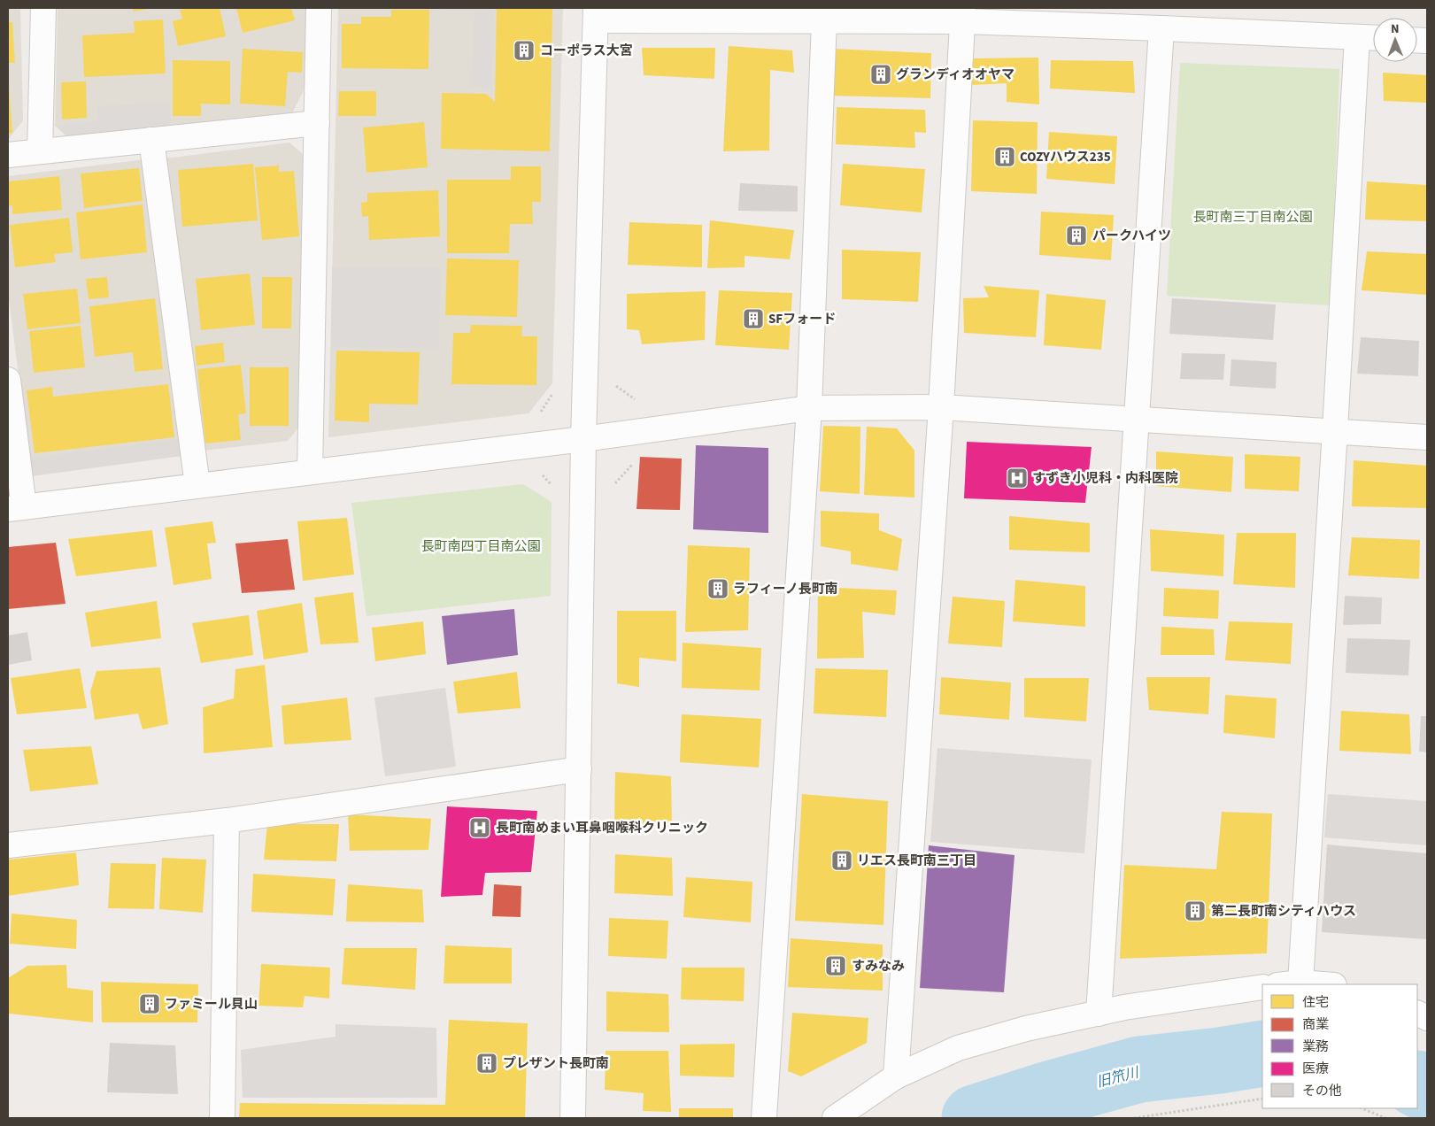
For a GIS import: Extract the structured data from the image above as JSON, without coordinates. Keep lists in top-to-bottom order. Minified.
{"water":["旧笊川"],"parks":["長町南三丁目南公園","長町南四丁目南公園"],"places":{"building":["コーポラス大宮","グランディオオヤマ","COZYハウス235","パークハイツ","SFフォード","ラフィーノ長町南","リエス長町南三丁目","第二長町南シティハウス","すみなみ","ファミール貝山","プレザント長町南"],"hospital":["すずき小児科・内科医院","長町南めまい耳鼻咽喉科クリニック"]},"legend":["住宅","商業","業務","医療","その他"],"north":"top"}
